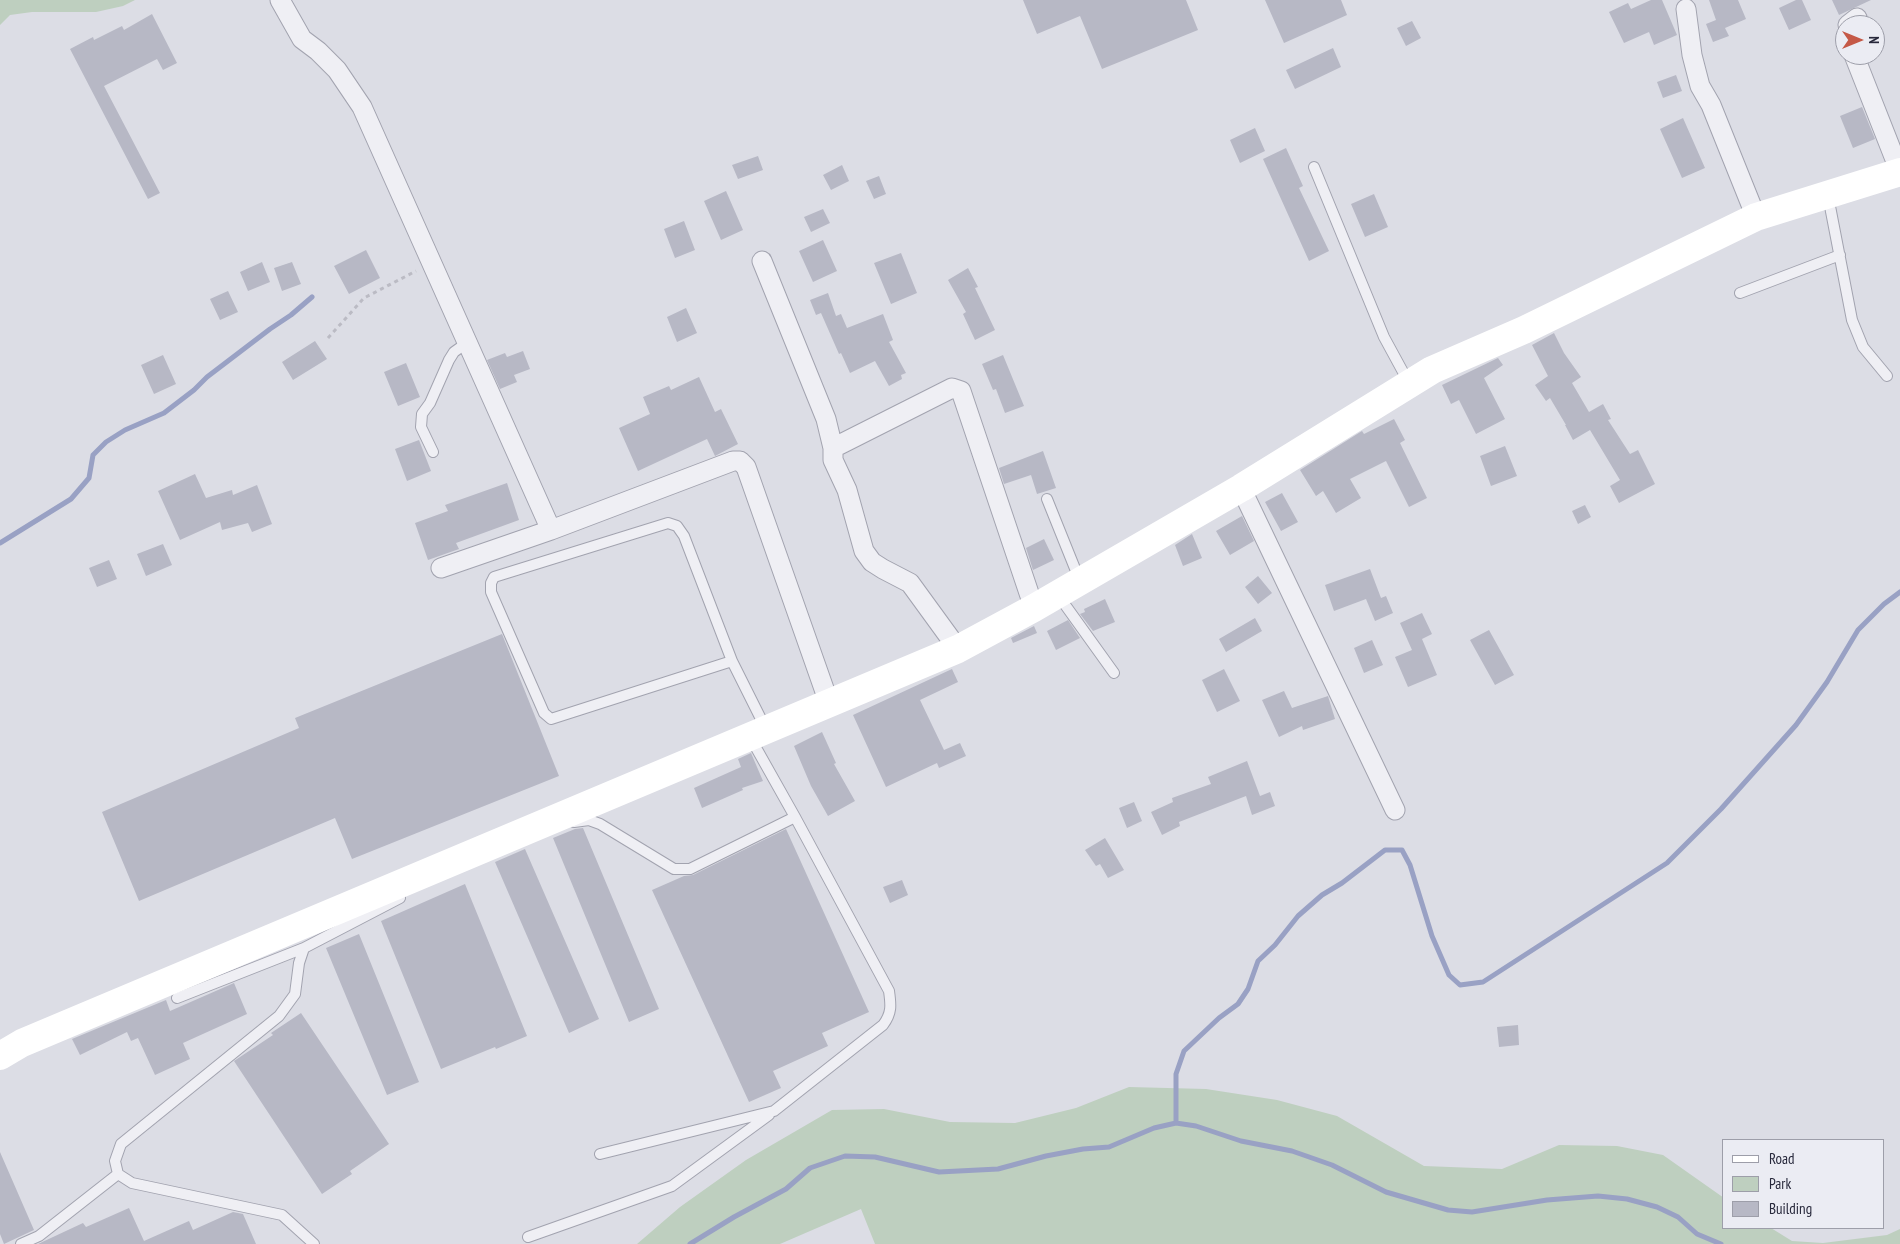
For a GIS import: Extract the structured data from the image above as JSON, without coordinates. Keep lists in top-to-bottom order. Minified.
{"legend":["Road","Park","Building"],"north":"right"}
